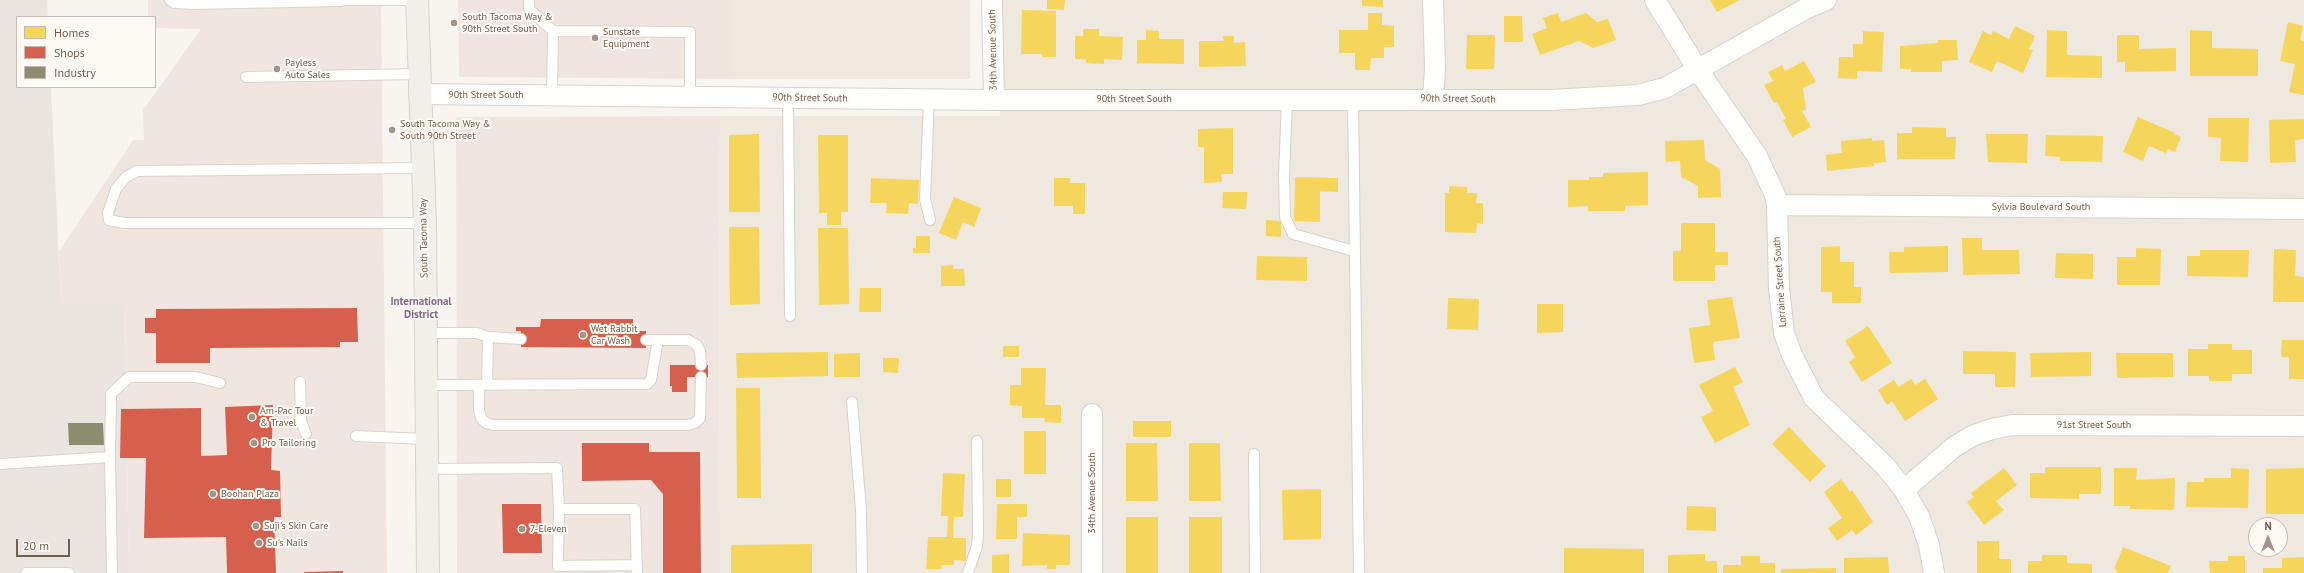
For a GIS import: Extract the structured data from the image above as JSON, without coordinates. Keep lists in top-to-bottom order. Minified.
{"streets":{"main road":["South Tacoma Way"],"street":["34th Avenue South","90th Street South","Sylvia Boulevard South","Lorraine Street South","91st Street South"]},"crossings":[["34th Avenue South","90th Street South"],["90th Street South","South Tacoma Way"],["90th Street South","Lorraine Street South"],["Sylvia Boulevard South","Lorraine Street South"],["Lorraine Street South","91st Street South"]],"districts":["International District"],"places":["South Tacoma Way & 90th Street South","Sunstate Equipment","Payless Auto Sales","South Tacoma Way & South 90th Street","Wet Rabbit Car Wash","Am-Pac Tour & Travel","Pro Tailoring","Boohan Plaza","Suji's Skin Care","7-Eleven","Su's Nails"],"legend":["Homes","Shops","Industry"],"scale_bar":"20 m","north":"top"}
